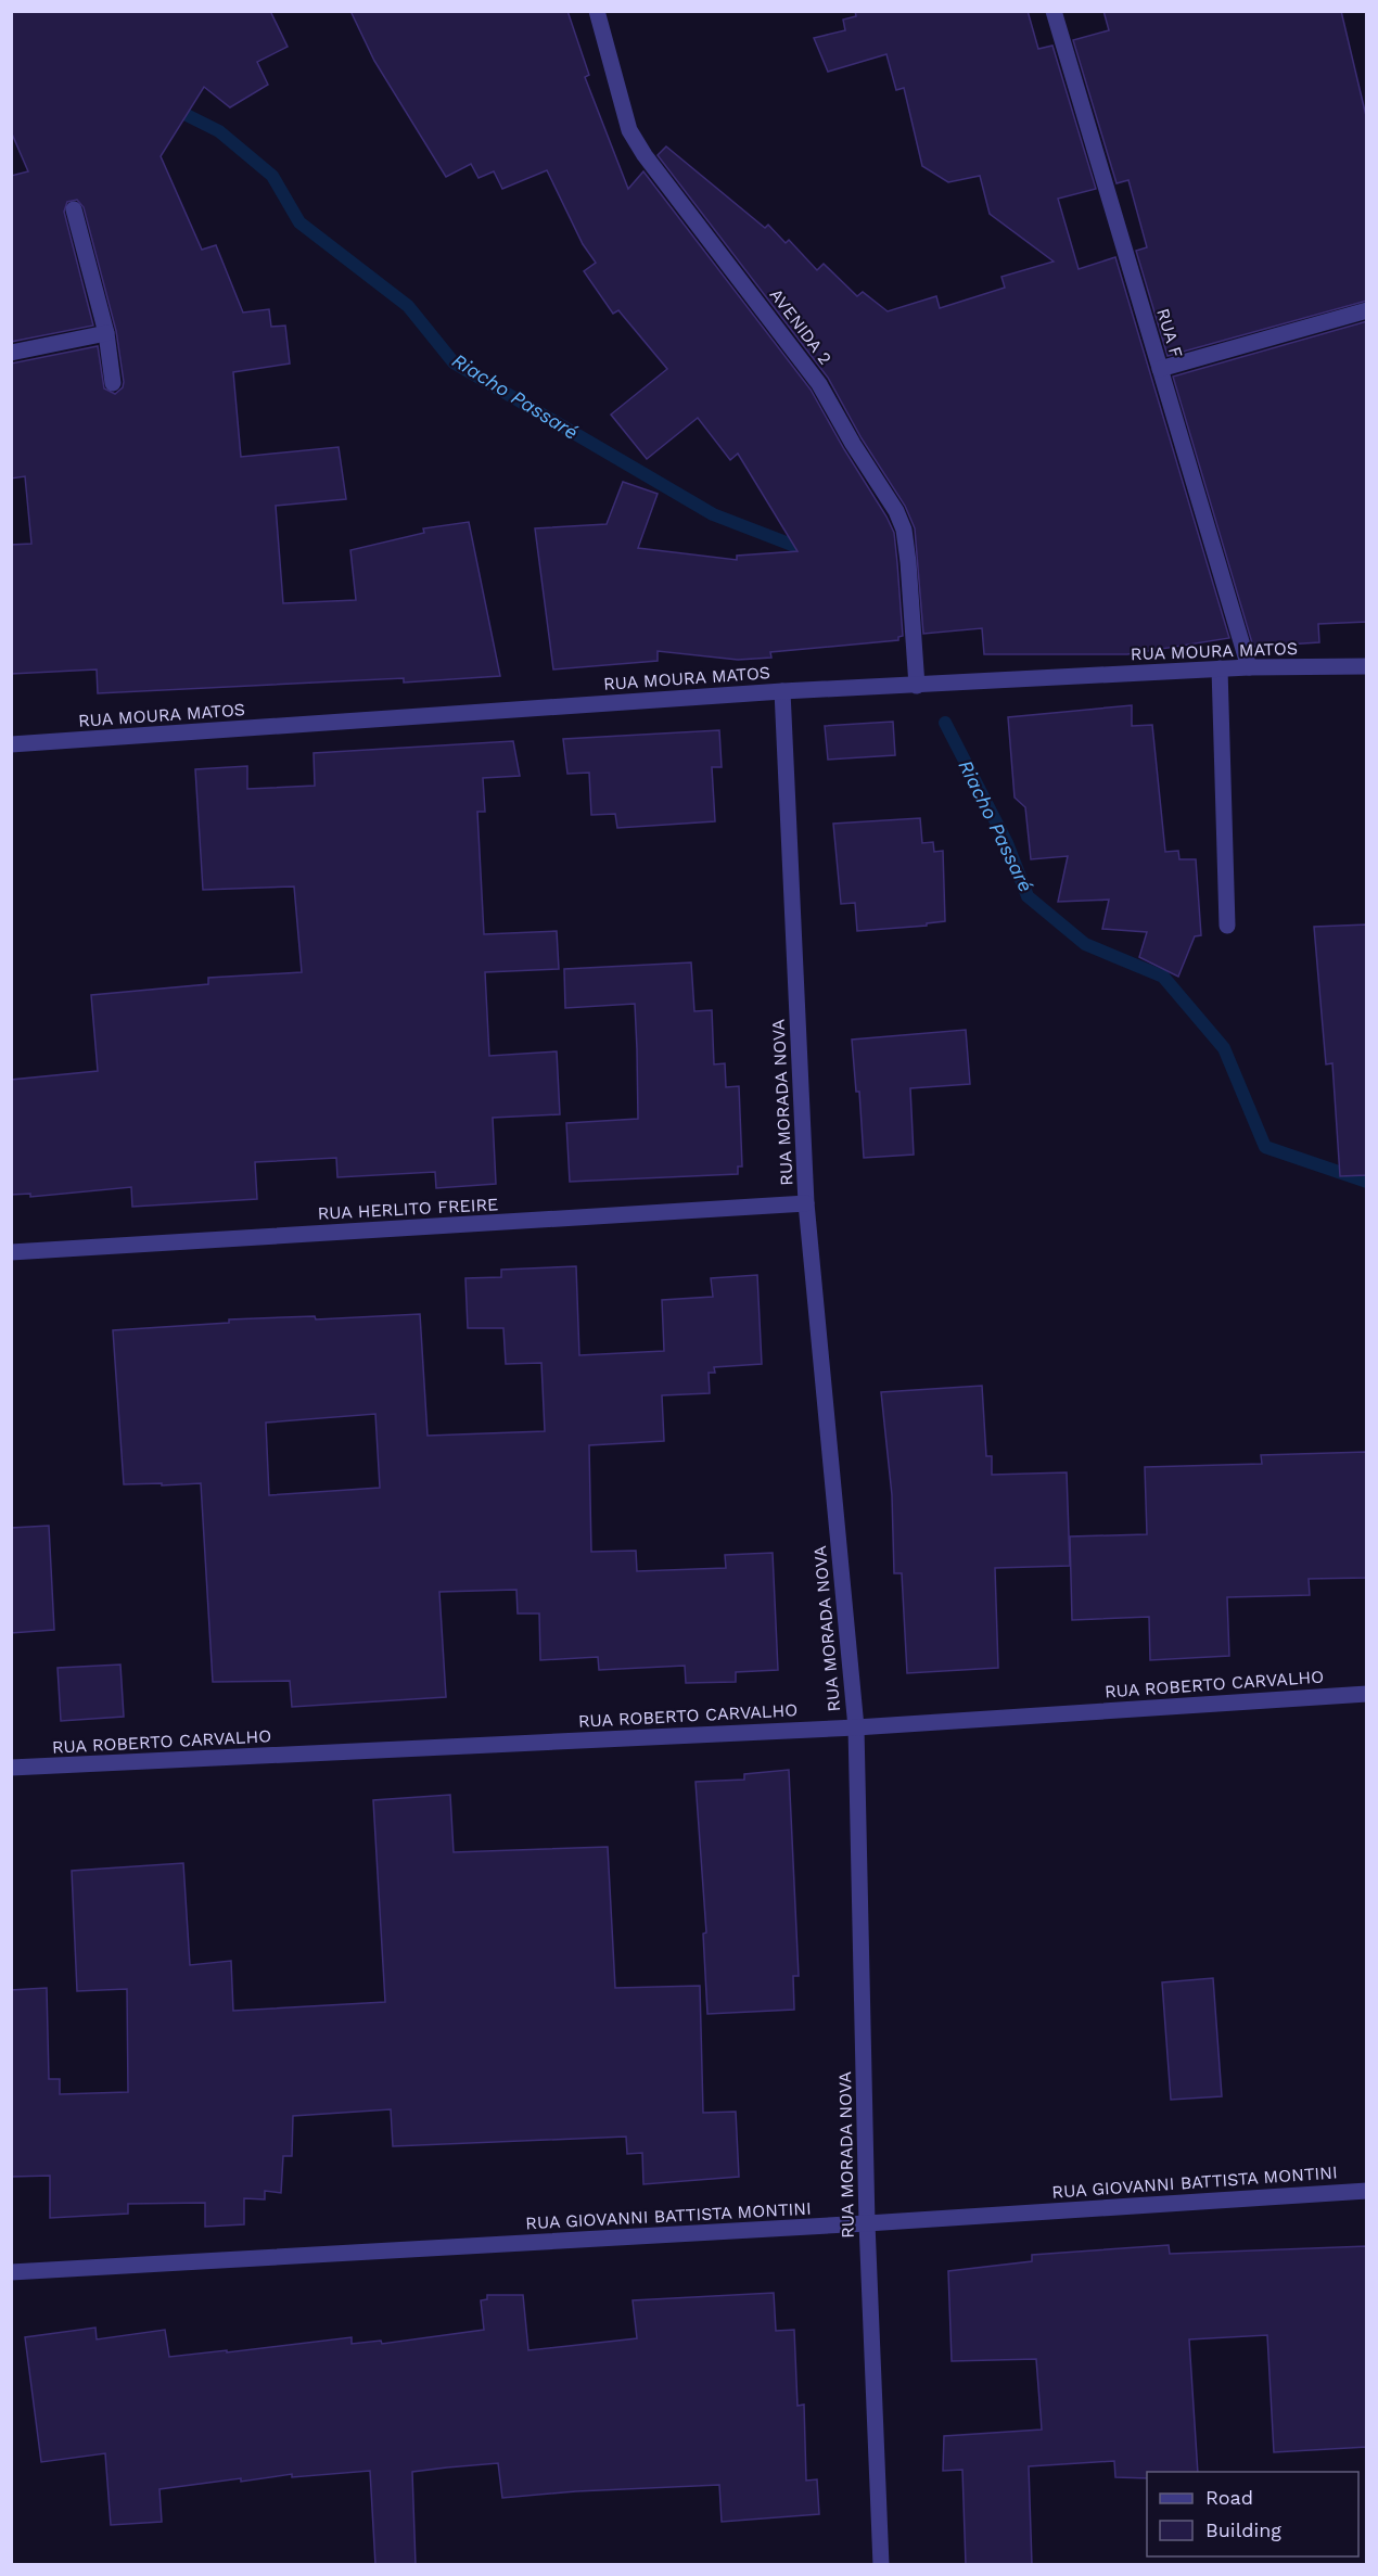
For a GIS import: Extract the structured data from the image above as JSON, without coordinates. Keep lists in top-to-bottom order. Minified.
{"streets":{"street":["AVENIDA 2","RUA F","RUA MOURA MATOS","RUA MORADA NOVA","RUA HERLITO FREIRE","RUA ROBERTO CARVALHO","RUA GIOVANNI BATTISTA MONTINI"]},"crossings":[["AVENIDA 2","RUA MOURA MATOS"],["RUA F","RUA MOURA MATOS"],["RUA MOURA MATOS","RUA MORADA NOVA"],["RUA MORADA NOVA","RUA HERLITO FREIRE"],["RUA MORADA NOVA","RUA ROBERTO CARVALHO"],["RUA MORADA NOVA","RUA GIOVANNI BATTISTA MONTINI"]],"water":["Riacho Passaré"],"legend":["Road","Building"]}
